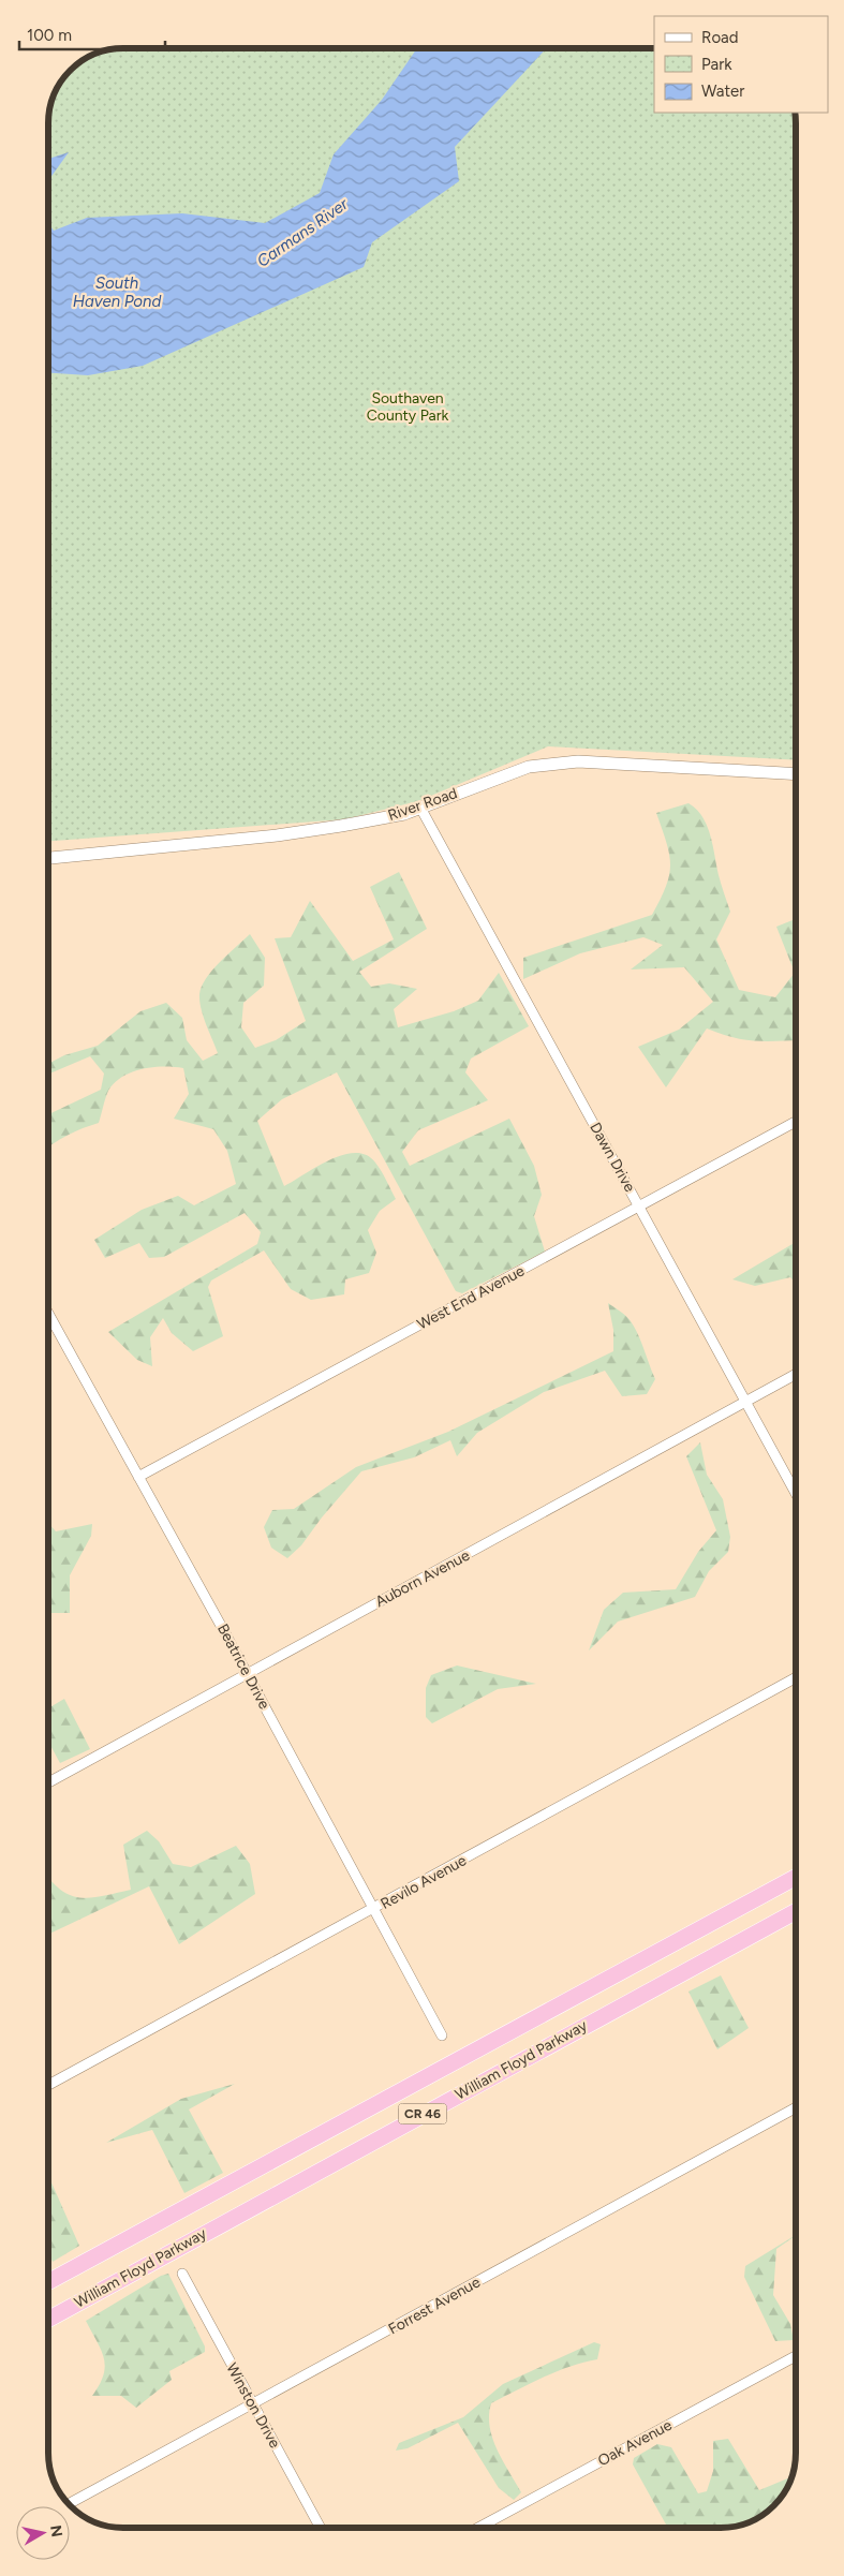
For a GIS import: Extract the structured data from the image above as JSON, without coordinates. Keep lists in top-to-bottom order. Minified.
{"streets":{"highway":["William Floyd Parkway","CR 46"],"street":["River Road","Dawn Drive","West End Avenue","Auborn Avenue","Beatrice Drive","Revilo Avenue","Forrest Avenue","Winston Drive","Oak Avenue"]},"crossings":[["River Road","Dawn Drive"],["Dawn Drive","West End Avenue"],["Dawn Drive","Auborn Avenue"],["West End Avenue","Beatrice Drive"],["Auborn Avenue","Beatrice Drive"],["Beatrice Drive","Revilo Avenue"],["Forrest Avenue","Winston Drive"]],"water":["Carmans River","South Haven Pond"],"parks":["Southaven County Park"],"legend":["Road","Park","Water"],"scale_bar":"100 m","north":"right"}
